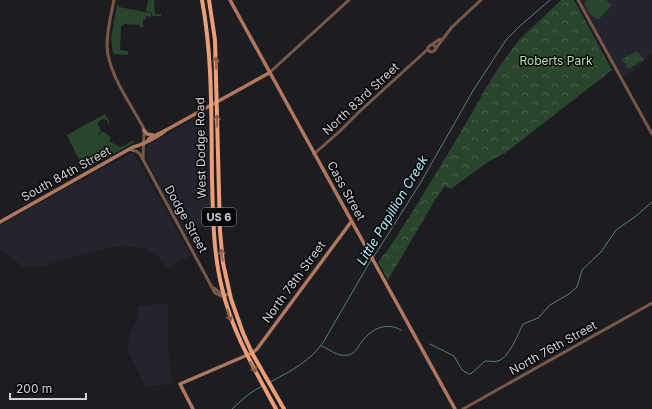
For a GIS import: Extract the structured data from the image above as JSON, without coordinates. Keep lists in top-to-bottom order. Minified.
{"streets":{"highway":["West Dodge Road","US 6"],"main road":["South 84th Street","Cass Street","North 78th Street"],"street":["North 83rd Street","Dodge Street","North 76th Street"]},"crossings":[["North 83rd Street","Cass Street"],["West Dodge Road","US 6"],["West Dodge Road","Dodge Street"],["South 84th Street","Dodge Street"],["Cass Street","North 78th Street"],["US 6","Dodge Street"],["US 6","North 78th Street"]],"water":["Little Papillion Creek"],"parks":["Roberts Park"],"scale_bar":"200 m"}
